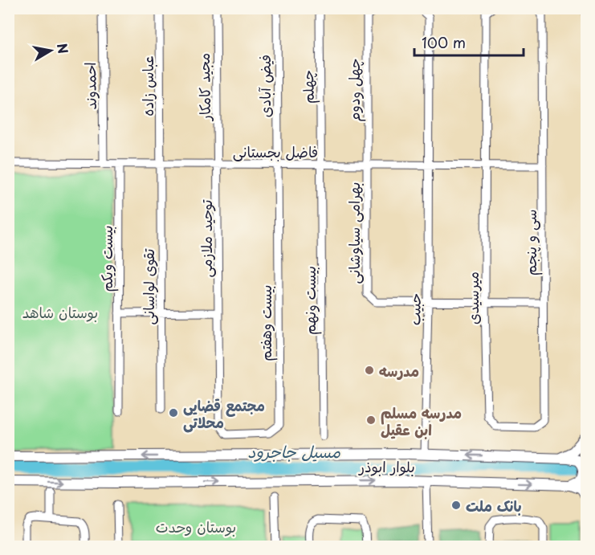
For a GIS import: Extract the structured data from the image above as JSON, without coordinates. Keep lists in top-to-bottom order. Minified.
{"streets":{"main road":["بلوار ابوذر"],"street":["احمدوند","عباس زاده","فیض آبادی","مجید کامکار","چهلم","چهل ودوم","فاضل بجستانی","بهرامی سیاوشانی","توحید ملازمی","سی و پنجم","بیست ویکم","تقوی لواسانی","میرسیدی","بیست ونهم","حبیب","بیست وهفتم"]},"crossings":[["احمدوند","فاضل بجستانی"],["عباس زاده","فاضل بجستانی"],["عباس زاده","تقوی لواسانی"],["فیض آبادی","فاضل بجستانی"],["فیض آبادی","بیست وهفتم"],["مجید کامکار","فاضل بجستانی"],["مجید کامکار","توحید ملازمی"],["چهلم","فاضل بجستانی"],["چهلم","بیست ونهم"],["چهل ودوم","فاضل بجستانی"],["چهل ودوم","بهرامی سیاوشانی"],["فاضل بجستانی","بهرامی سیاوشانی"],["فاضل بجستانی","توحید ملازمی"],["فاضل بجستانی","سی و پنجم"],["فاضل بجستانی","بیست ویکم"],["فاضل بجستانی","تقوی لواسانی"],["فاضل بجستانی","میرسیدی"],["فاضل بجستانی","بیست ونهم"],["فاضل بجستانی","حبیب"],["فاضل بجستانی","بیست وهفتم"],["بهرامی سیاوشانی","سی و پنجم"],["بهرامی سیاوشانی","میرسیدی"],["بهرامی سیاوشانی","حبیب"],["توحید ملازمی","بیست وهفتم"],["سی و پنجم","میرسیدی"],["حبیب","بلوار ابوذر"]],"water":["مسیل جاجرود"],"parks":["بوستان شاهد","بوستان وحدت"],"places":["مدرسه","مجتمع قضایی محلاتی","مدرسه مسلم ابن عقیل","بانک ملت"],"scale_bar":"100 m","north":"right"}
